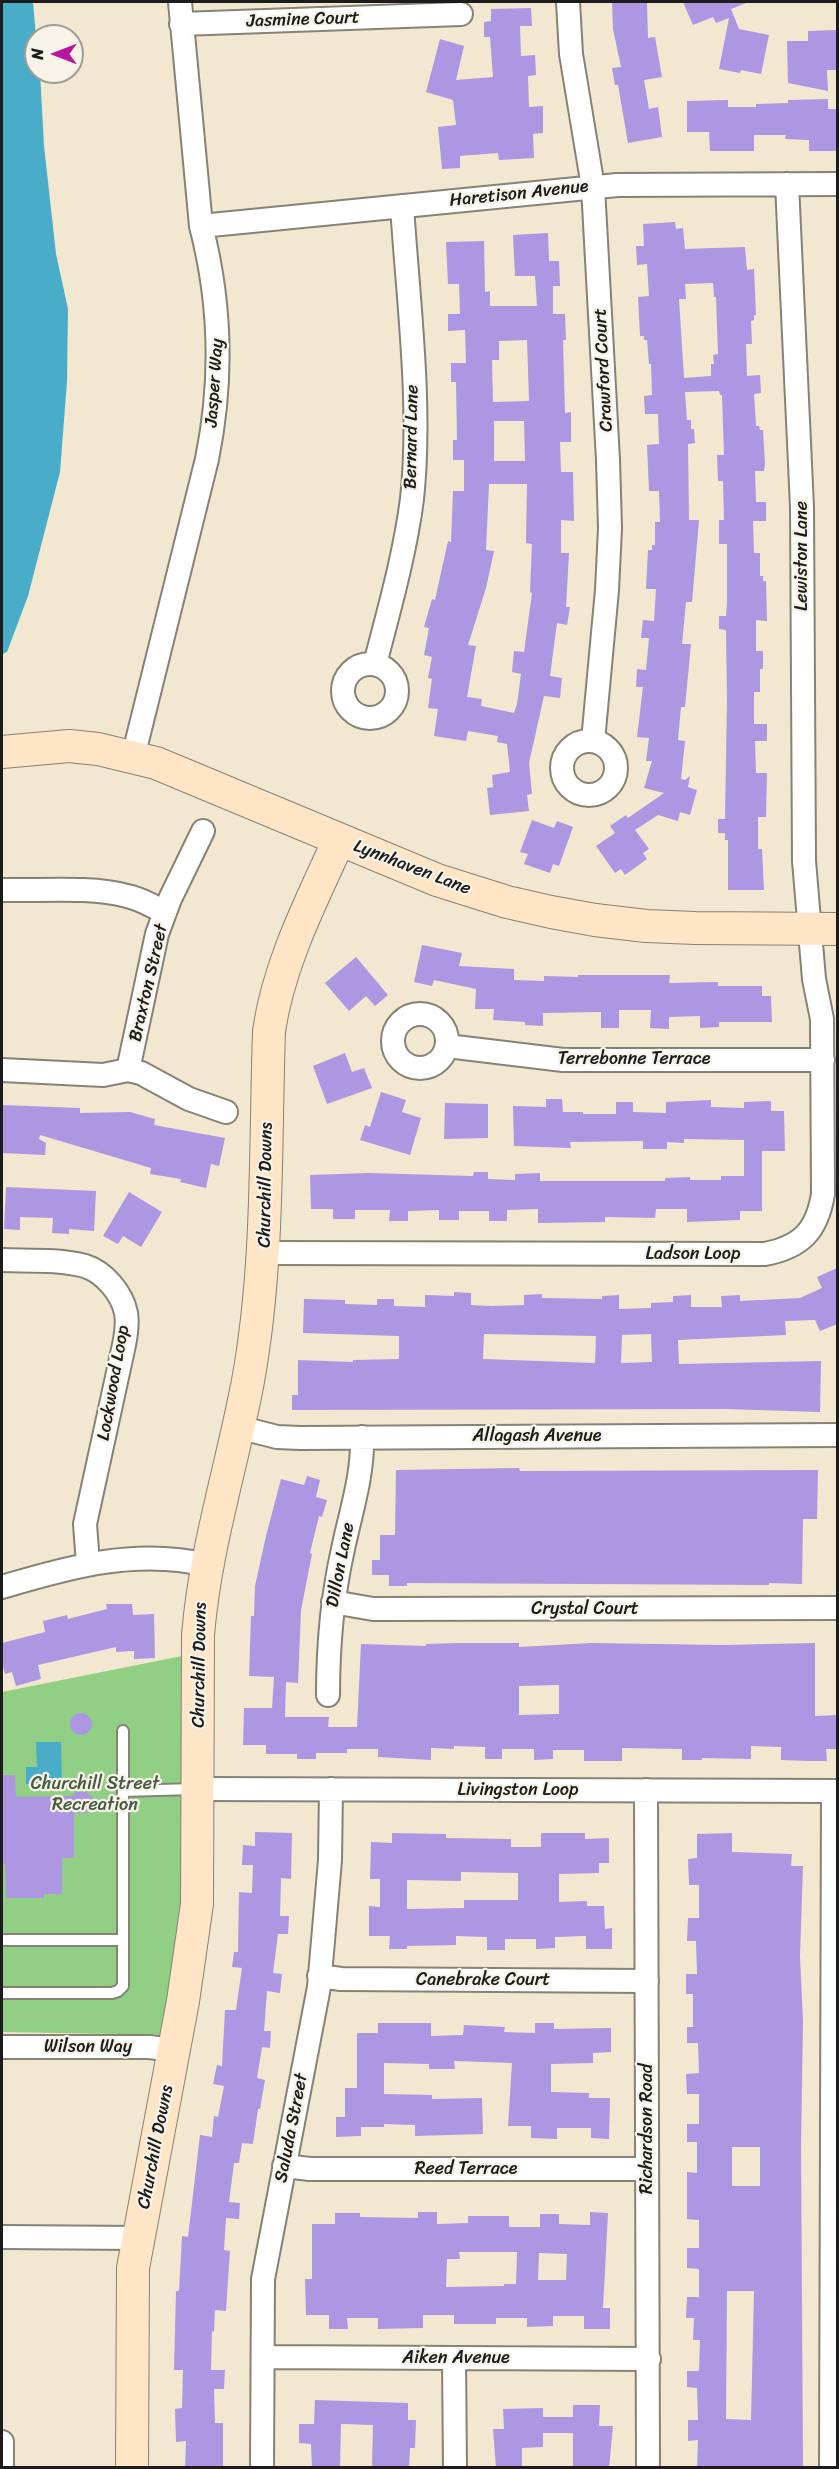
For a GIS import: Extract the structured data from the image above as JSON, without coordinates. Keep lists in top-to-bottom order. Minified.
{"streets":{"street":["Jasmine Court","Haretison Avenue","Crawford Court","Jasper Way","Bernard Lane","Lewiston Lane","Lynnhaven Lane","Braxton Street","Terrebonne Terrace","Churchill Downs","Ladson Loop","Lockwood Loop","Allagash Avenue","Dillon Lane","Crystal Court","Livingston Loop","Canebrake Court","Wilson Way","Saluda Street","Richardson Road","Reed Terrace","Aiken Avenue"]},"crossings":[["Jasmine Court","Jasper Way"],["Haretison Avenue","Crawford Court"],["Haretison Avenue","Jasper Way"],["Haretison Avenue","Bernard Lane"],["Haretison Avenue","Lewiston Lane"],["Jasper Way","Lynnhaven Lane"],["Lewiston Lane","Lynnhaven Lane"],["Lewiston Lane","Ladson Loop"],["Lynnhaven Lane","Churchill Downs"],["Lynnhaven Lane","Ladson Loop"],["Terrebonne Terrace","Ladson Loop"],["Churchill Downs","Ladson Loop"],["Churchill Downs","Allagash Avenue"],["Churchill Downs","Livingston Loop"],["Churchill Downs","Wilson Way"],["Allagash Avenue","Dillon Lane"],["Dillon Lane","Crystal Court"],["Livingston Loop","Saluda Street"],["Livingston Loop","Richardson Road"],["Canebrake Court","Saluda Street"],["Canebrake Court","Richardson Road"],["Saluda Street","Reed Terrace"],["Saluda Street","Aiken Avenue"],["Richardson Road","Reed Terrace"],["Richardson Road","Aiken Avenue"]],"parks":["Churchill Street Recreation"],"north":"left"}
